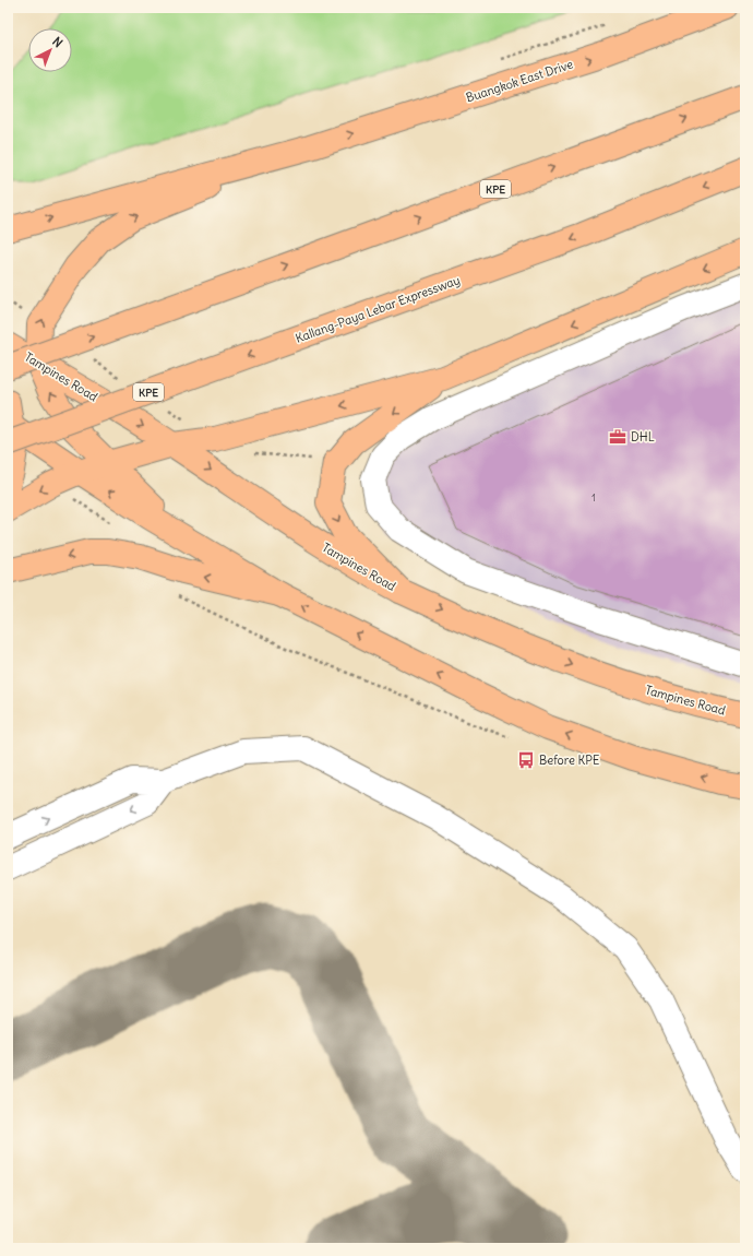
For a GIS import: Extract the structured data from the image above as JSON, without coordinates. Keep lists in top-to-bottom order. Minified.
{"streets":{"main road":["Buangkok East Drive","KPE","Kallang-Paya Lebar Expressway","Tampines Road"]},"places":{"office":["DHL"],"bus stop":["Before KPE"]},"house_numbers":["1"],"north":"top right"}
